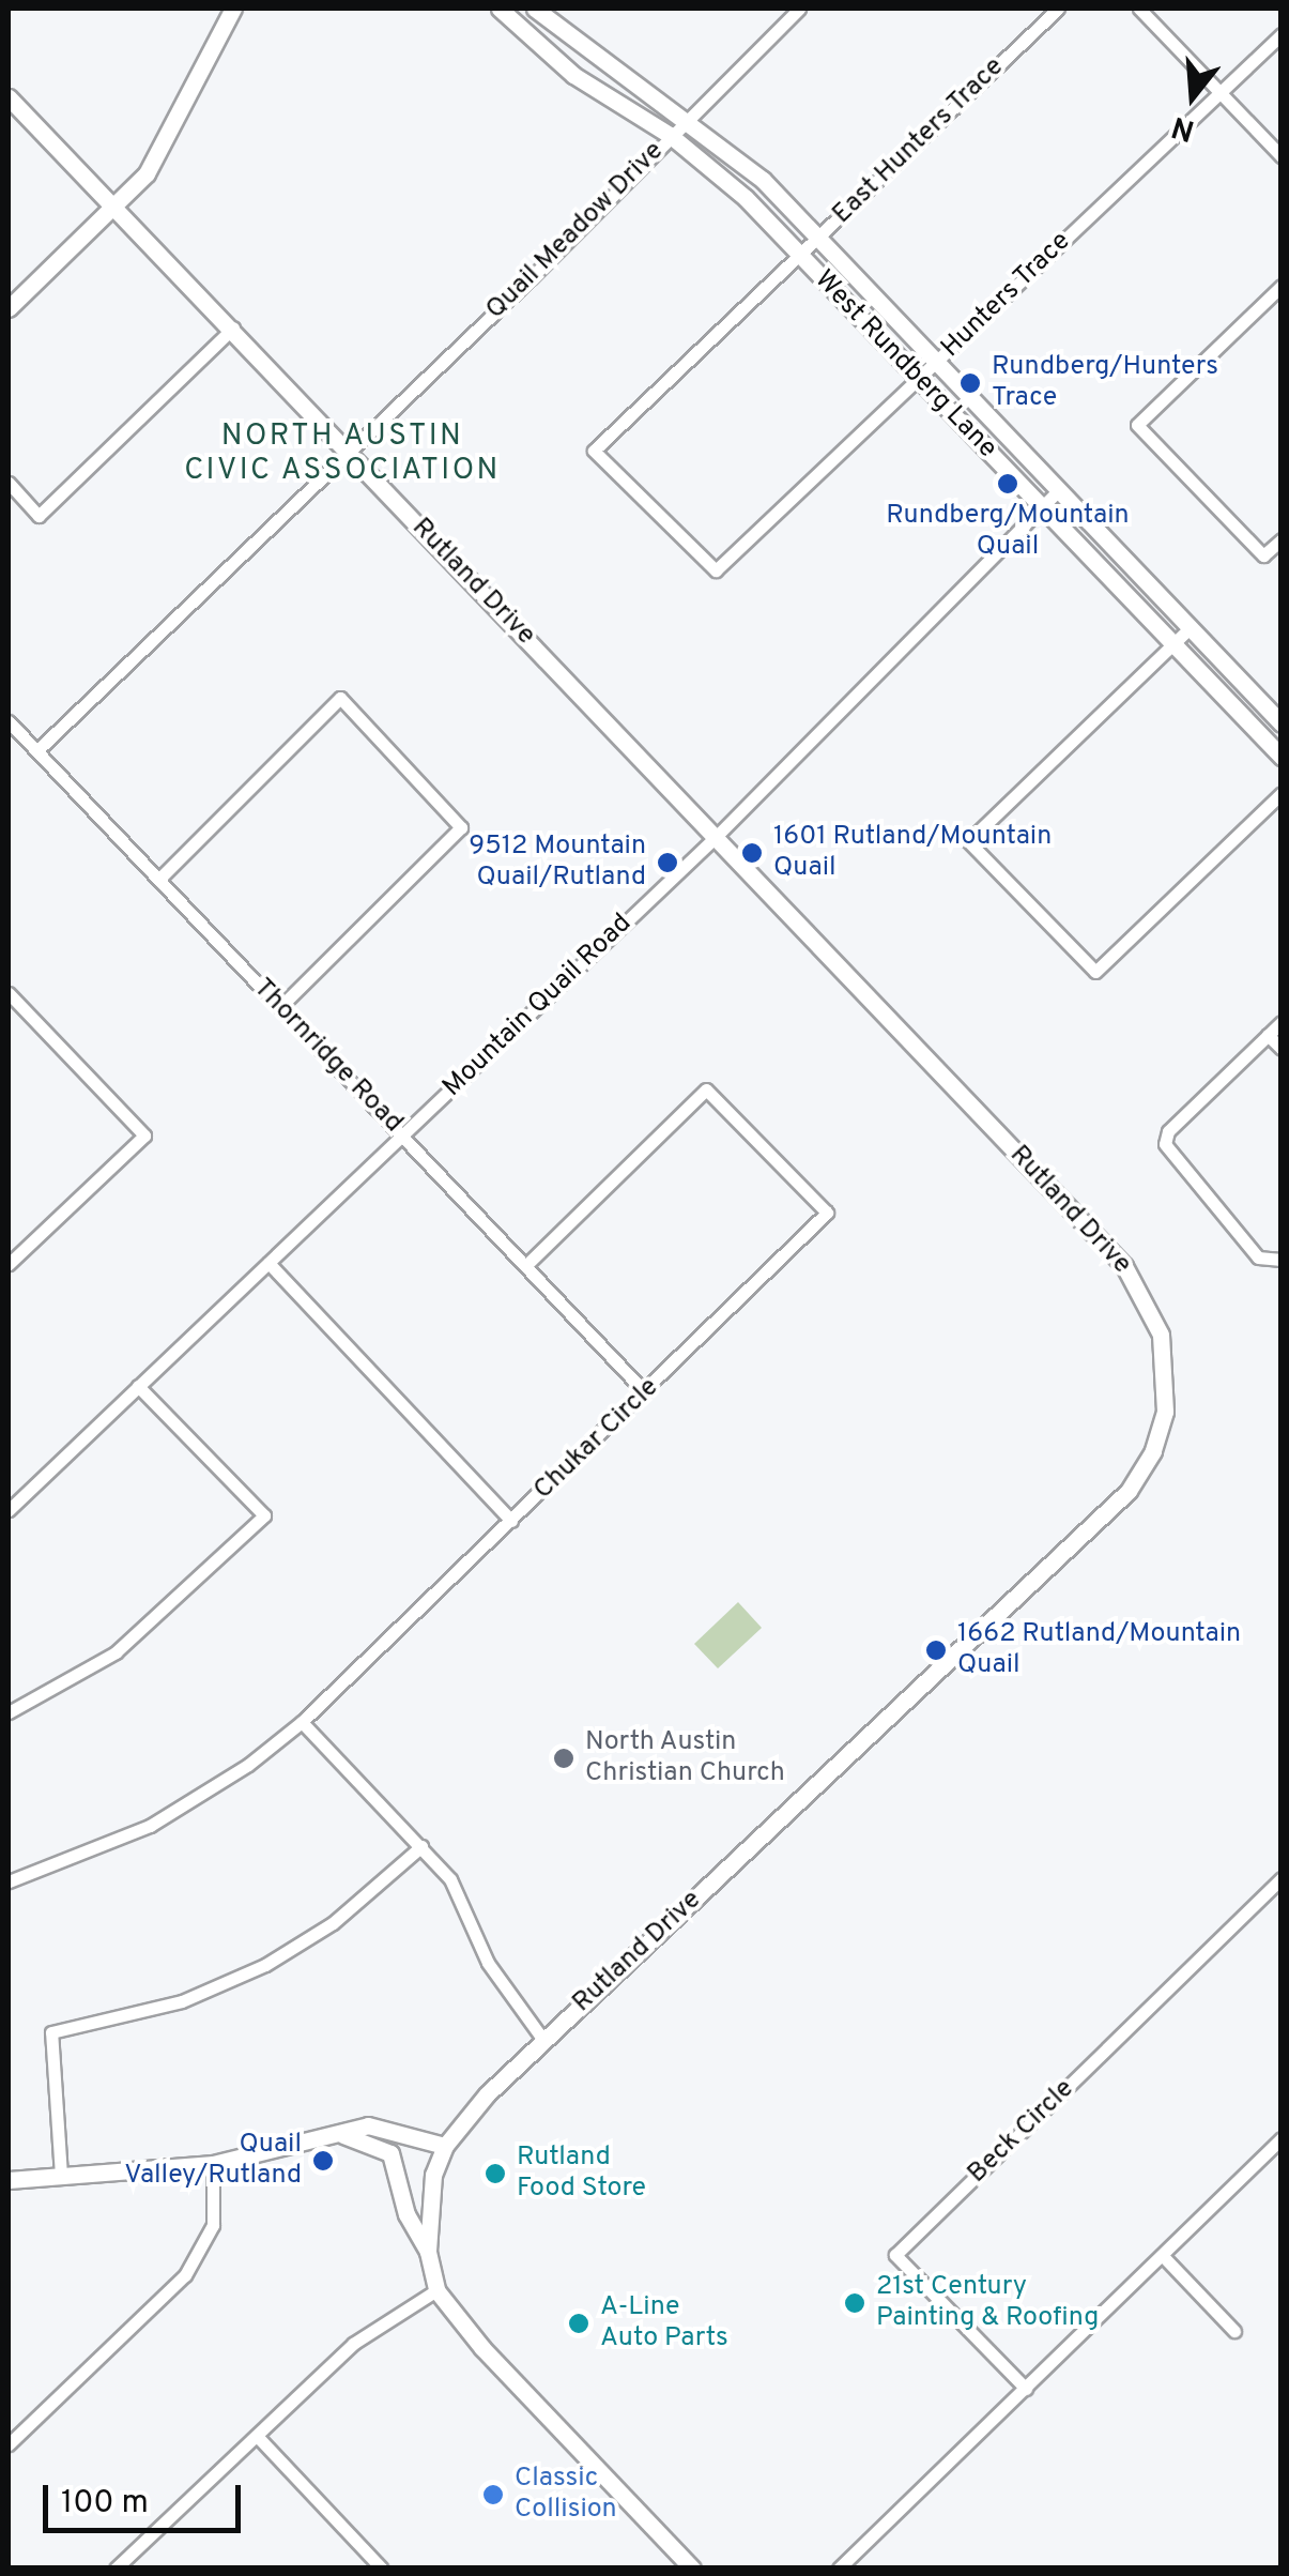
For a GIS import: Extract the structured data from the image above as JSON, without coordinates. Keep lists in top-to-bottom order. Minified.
{"streets":{"street":["East Hunters Trace","Quail Meadow Drive","Hunters Trace","West Rundberg Lane","Rutland Drive","Mountain Quail Road","Thornridge Road","Chukar Circle","Beck Circle"]},"crossings":[["East Hunters Trace","Hunters Trace"],["East Hunters Trace","West Rundberg Lane"],["Quail Meadow Drive","West Rundberg Lane"],["Quail Meadow Drive","Rutland Drive"],["Quail Meadow Drive","Thornridge Road"],["Hunters Trace","West Rundberg Lane"],["West Rundberg Lane","Mountain Quail Road"],["Rutland Drive","Mountain Quail Road"],["Mountain Quail Road","Thornridge Road"],["Thornridge Road","Chukar Circle"]],"districts":["NORTH AUSTIN CIVIC ASSOCIATION"],"places":["Rundberg/Hunters Trace","Rundberg/Mountain Quail","1601 Rutland/Mountain Quail","9512 Mountain Quail/Rutland","1662 Rutland/Mountain Quail","North Austin Christian Church","Quail Valley/Rutland","Rutland Food Store","21st Century Painting & Roofing","A-Line Auto Parts","Classic Collision"],"scale_bar":"100 m","north":"bottom"}
